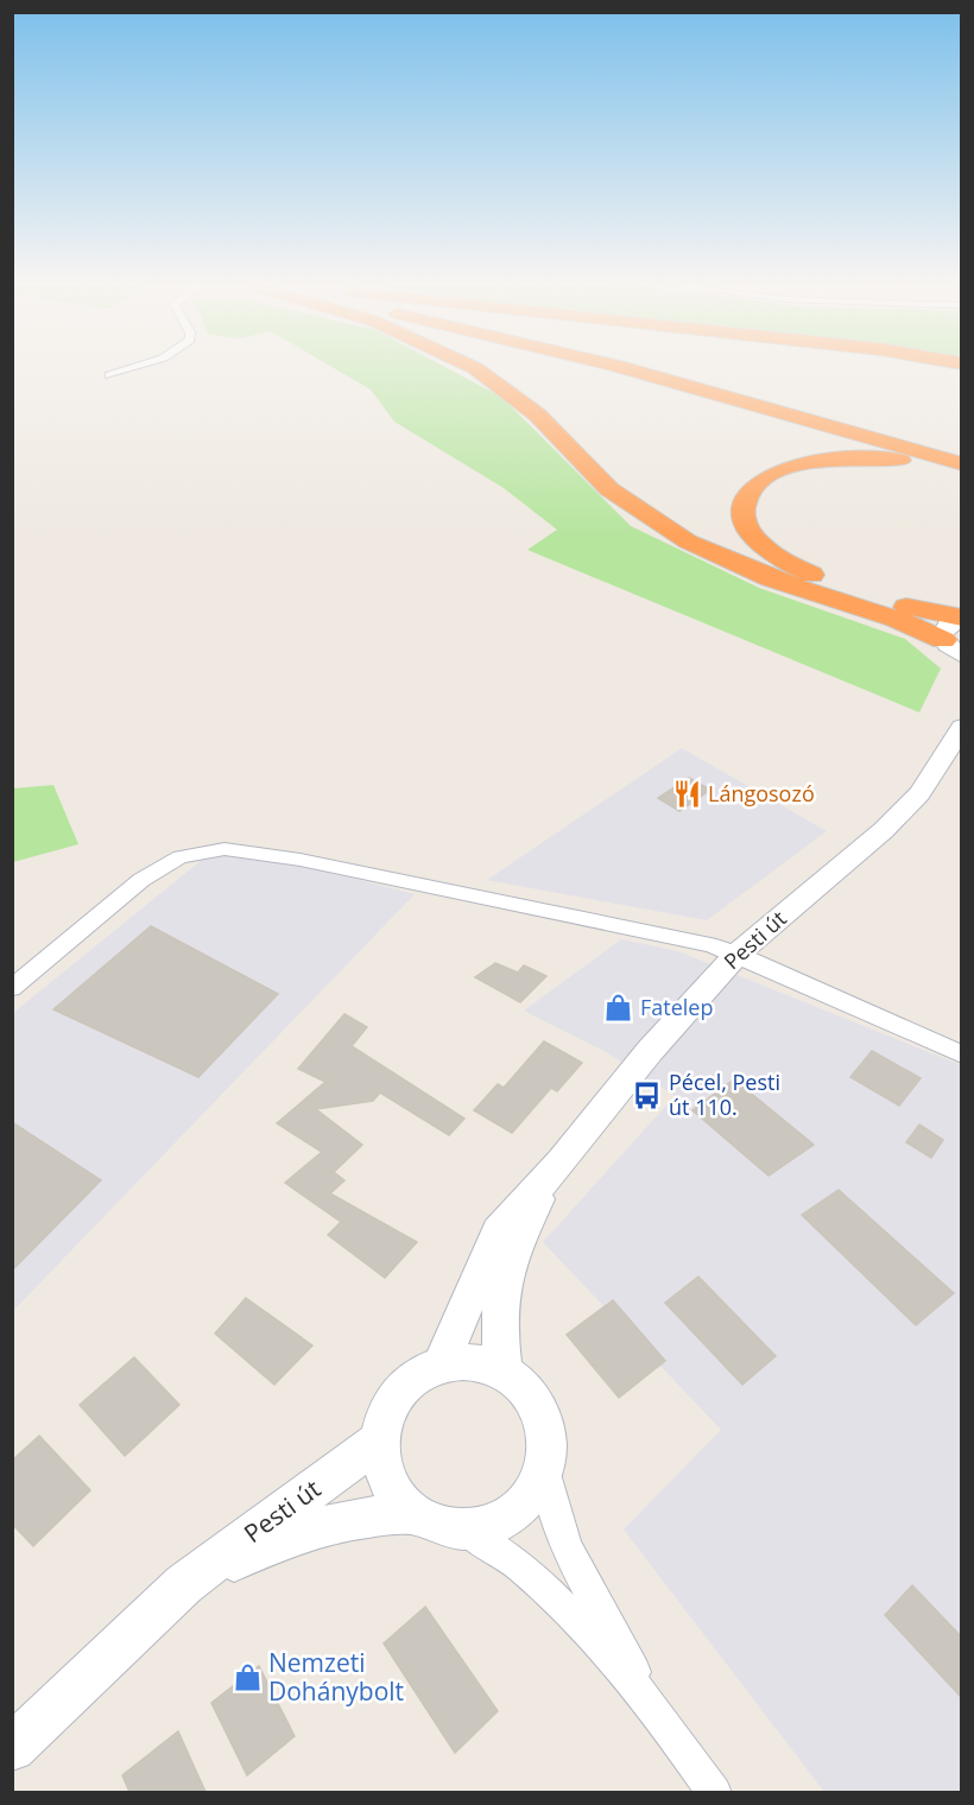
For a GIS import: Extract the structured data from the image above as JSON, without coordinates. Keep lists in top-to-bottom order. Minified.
{"streets":{"main road":["Pesti út"]},"places":{"restaurant":["Lángosozó"],"shop":["Fatelep","Nemzeti Dohánybolt"],"bus stop":["Pécel, Pesti út 110."]}}
